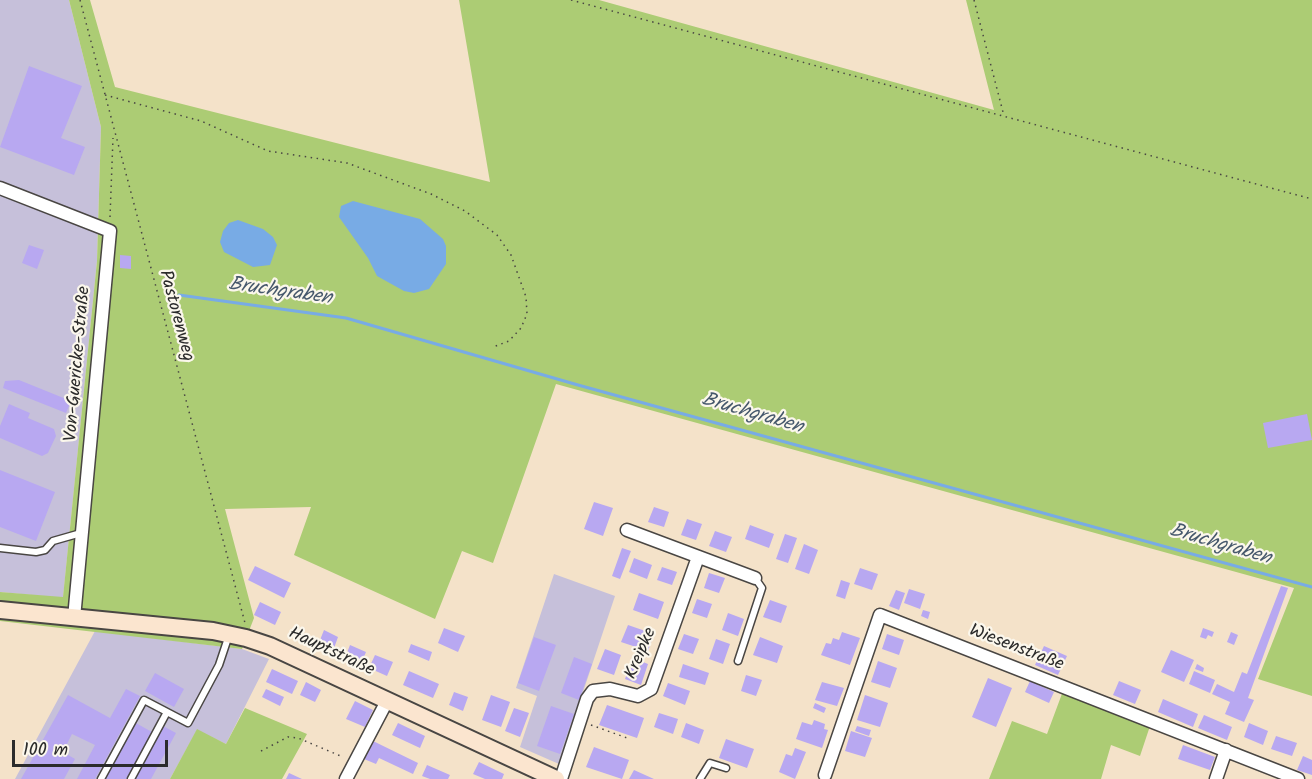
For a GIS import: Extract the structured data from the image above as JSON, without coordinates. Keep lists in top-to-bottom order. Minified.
{"streets":{"main road":["Hauptstraße"],"street":["Von-Guericke-Straße","Wiesenstraße","Kreipke"],"path":["Pastorenweg"]},"crossings":[["Pastorenweg","Hauptstraße"],["Von-Guericke-Straße","Hauptstraße"]],"water":["Bruchgraben"],"scale_bar":"100 m"}
